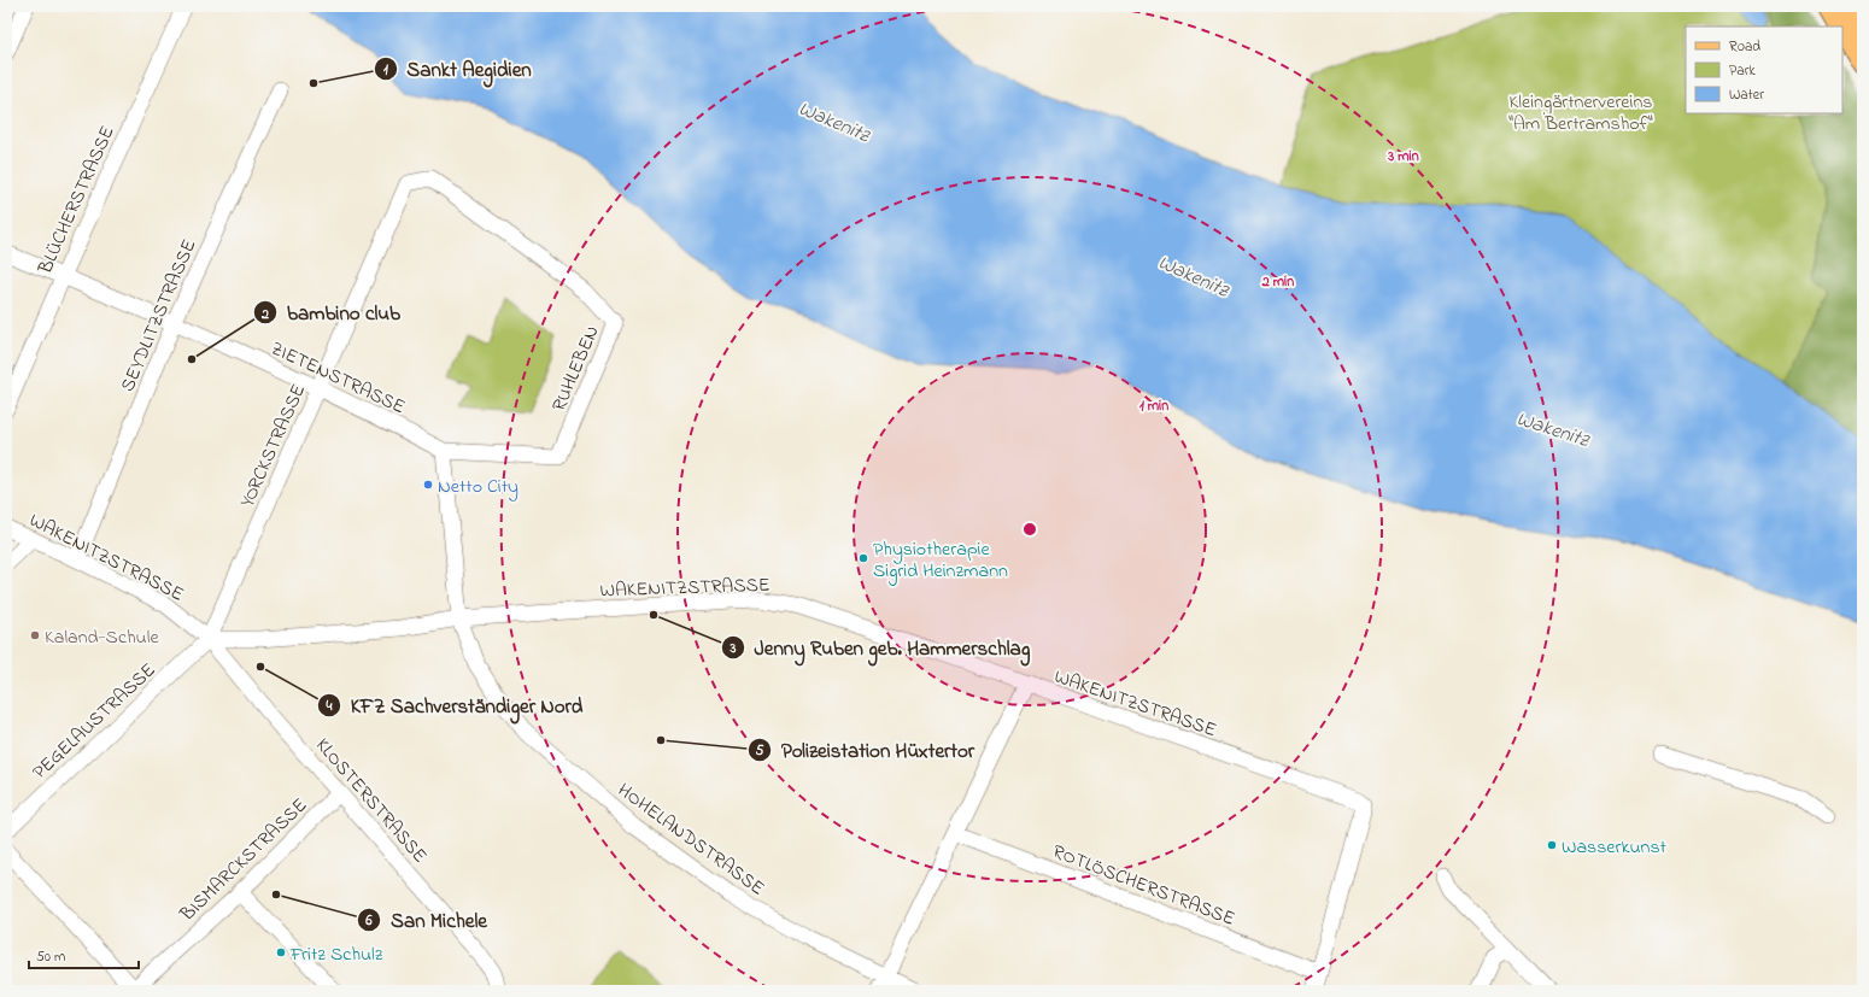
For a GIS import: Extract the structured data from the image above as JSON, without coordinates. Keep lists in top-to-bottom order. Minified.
{"streets":{"street":["BLÜCHERSTRASSE","SEYDLITZSTRASSE","RUHLEBEN","ZIETENSTRASSE","YORCKSTRASSE","WAKENITZSTRASSE","PEGELAUSTRASSE","KLOSTERSTRASSE","HOHELANDSTRASSE","BISMARCKSTRASSE","ROTLÖSCHERSTRASSE"]},"crossings":[["BLÜCHERSTRASSE","ZIETENSTRASSE"],["SEYDLITZSTRASSE","ZIETENSTRASSE"],["SEYDLITZSTRASSE","WAKENITZSTRASSE"],["RUHLEBEN","ZIETENSTRASSE"],["RUHLEBEN","YORCKSTRASSE"],["ZIETENSTRASSE","YORCKSTRASSE"],["YORCKSTRASSE","WAKENITZSTRASSE"],["YORCKSTRASSE","PEGELAUSTRASSE"],["YORCKSTRASSE","KLOSTERSTRASSE"],["WAKENITZSTRASSE","PEGELAUSTRASSE"],["WAKENITZSTRASSE","KLOSTERSTRASSE"],["WAKENITZSTRASSE","HOHELANDSTRASSE"],["WAKENITZSTRASSE","ROTLÖSCHERSTRASSE"],["PEGELAUSTRASSE","KLOSTERSTRASSE"],["KLOSTERSTRASSE","BISMARCKSTRASSE"]],"water":["Wakenitz"],"parks":["Kleingärtnervereins \"Am Bertramshof\""],"places":["Sankt Aegidien","bambino club","Netto City","Physiotherapie Sigrid Heinzmann","Jenny Ruben geb. Hammerschlag","Kaland-Schule","KFZ Sachverständiger Nord","Polizeistation Hüxtertor","Wasserkunst","San Michele","Fritz Schulz"],"legend":["Road","Park","Water"],"scale_bar":"50 m","rings":["3 min","2 min","1 min"]}
